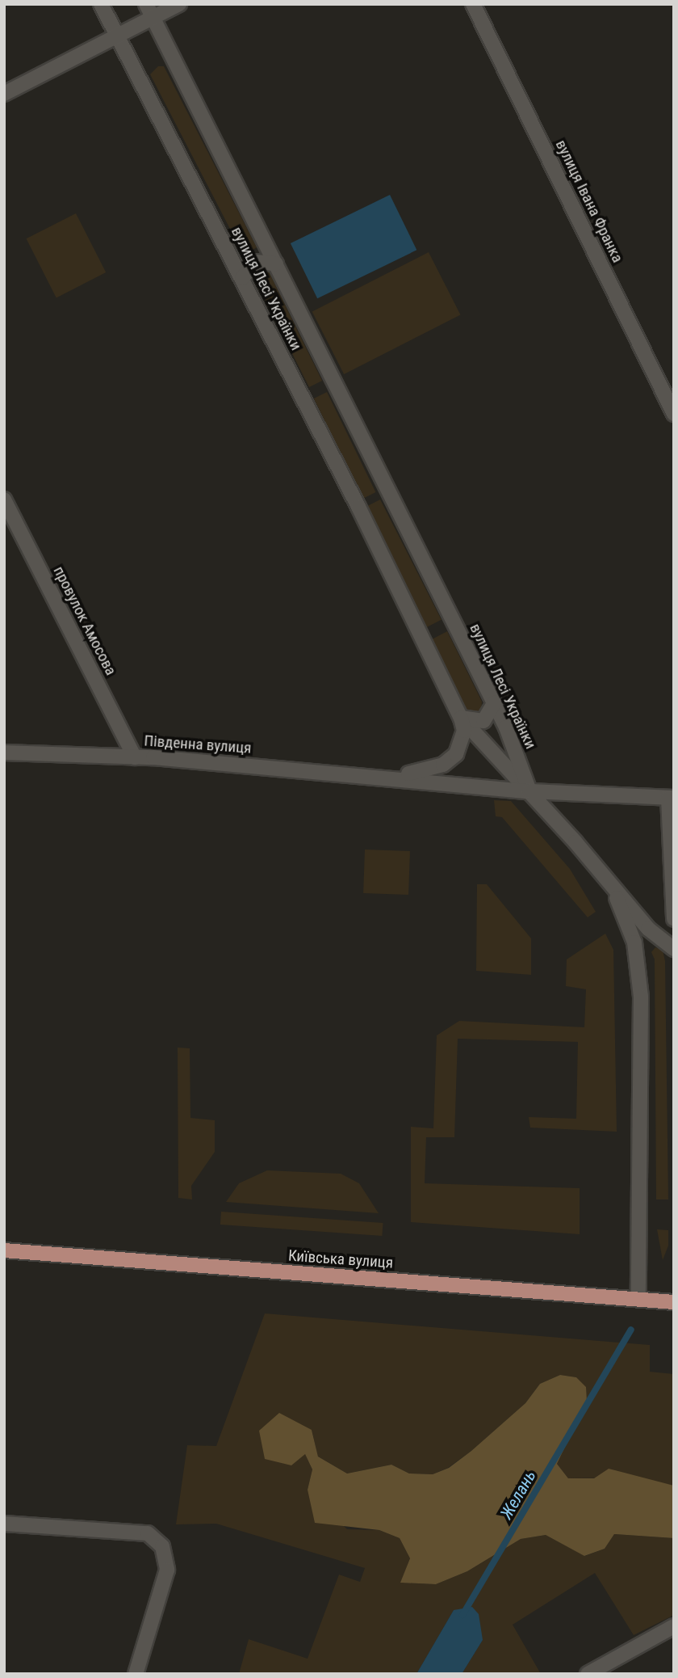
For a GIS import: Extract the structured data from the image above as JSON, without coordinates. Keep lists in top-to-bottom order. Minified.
{"streets":{"main road":["Київська вулиця"],"street":["вулиця Івана Франка","вулиця Лесі Українки","провулок Амосова","Південна вулиця"]},"crossings":[["вулиця Лесі Українки","Південна вулиця"],["провулок Амосова","Південна вулиця"]],"water":["Желань"]}
